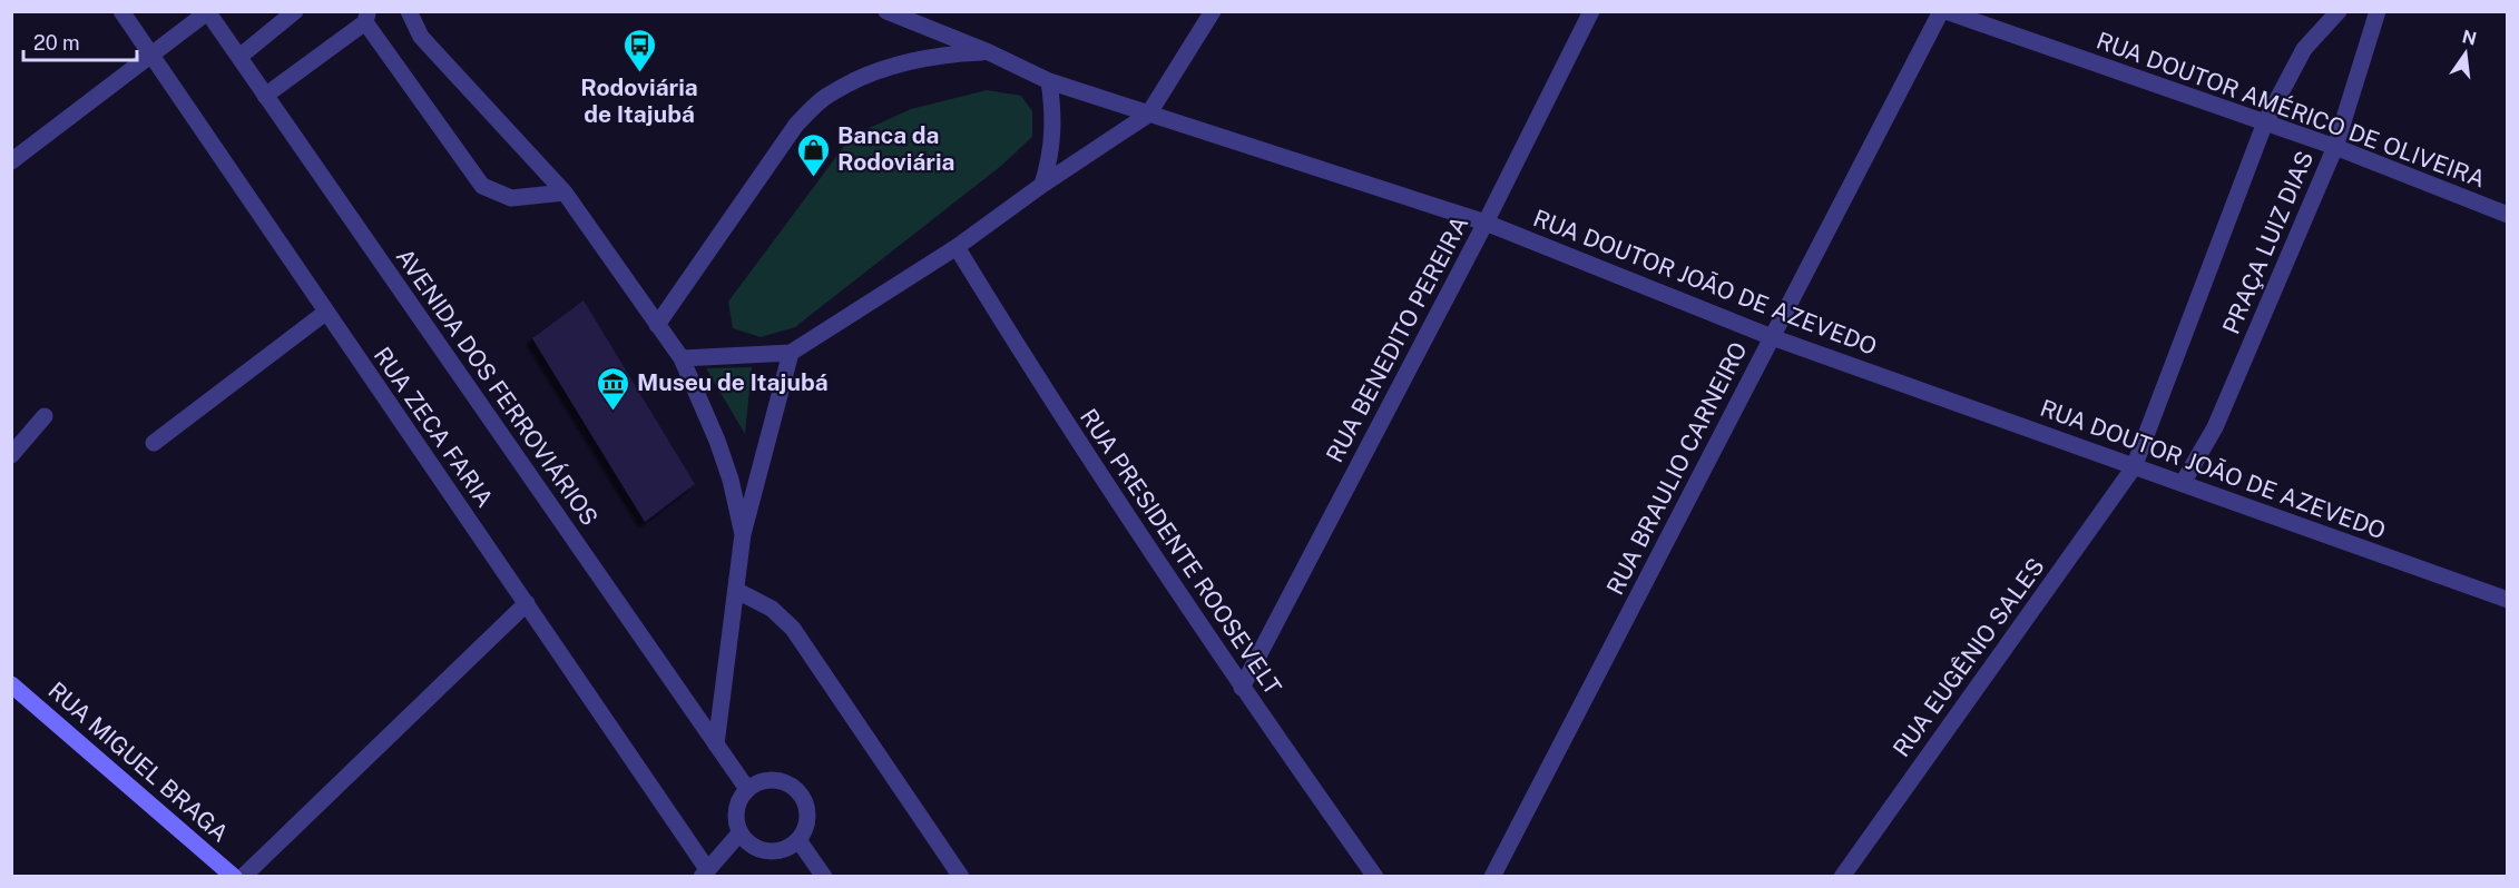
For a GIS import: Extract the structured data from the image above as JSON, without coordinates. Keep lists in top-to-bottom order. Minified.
{"streets":{"main road":["RUA MIGUEL BRAGA"],"street":["RUA DOUTOR AMÉRICO DE OLIVEIRA","PRAÇA LUIZ DIAS","RUA DOUTOR JOÃO DE AZEVEDO","RUA BENEDITO PEREIRA","AVENIDA DOS FERROVIÁRIOS","RUA ZECA FARIA","RUA BRAULIO CARNEIRO","RUA PRESIDENTE ROOSEVELT","RUA EUGÊNIO SALES"]},"crossings":[["RUA DOUTOR AMÉRICO DE OLIVEIRA","PRAÇA LUIZ DIAS"],["RUA DOUTOR AMÉRICO DE OLIVEIRA","RUA BRAULIO CARNEIRO"],["PRAÇA LUIZ DIAS","RUA DOUTOR JOÃO DE AZEVEDO"],["PRAÇA LUIZ DIAS","RUA EUGÊNIO SALES"],["RUA DOUTOR JOÃO DE AZEVEDO","RUA BENEDITO PEREIRA"],["RUA DOUTOR JOÃO DE AZEVEDO","RUA BRAULIO CARNEIRO"],["RUA DOUTOR JOÃO DE AZEVEDO","RUA EUGÊNIO SALES"],["RUA BENEDITO PEREIRA","RUA PRESIDENTE ROOSEVELT"]],"places":{"bus stop":["Rodoviária de Itajubá"],"shop":["Banca da Rodoviária"],"museum":["Museu de Itajubá"]},"scale_bar":"20 m","north":"top"}
